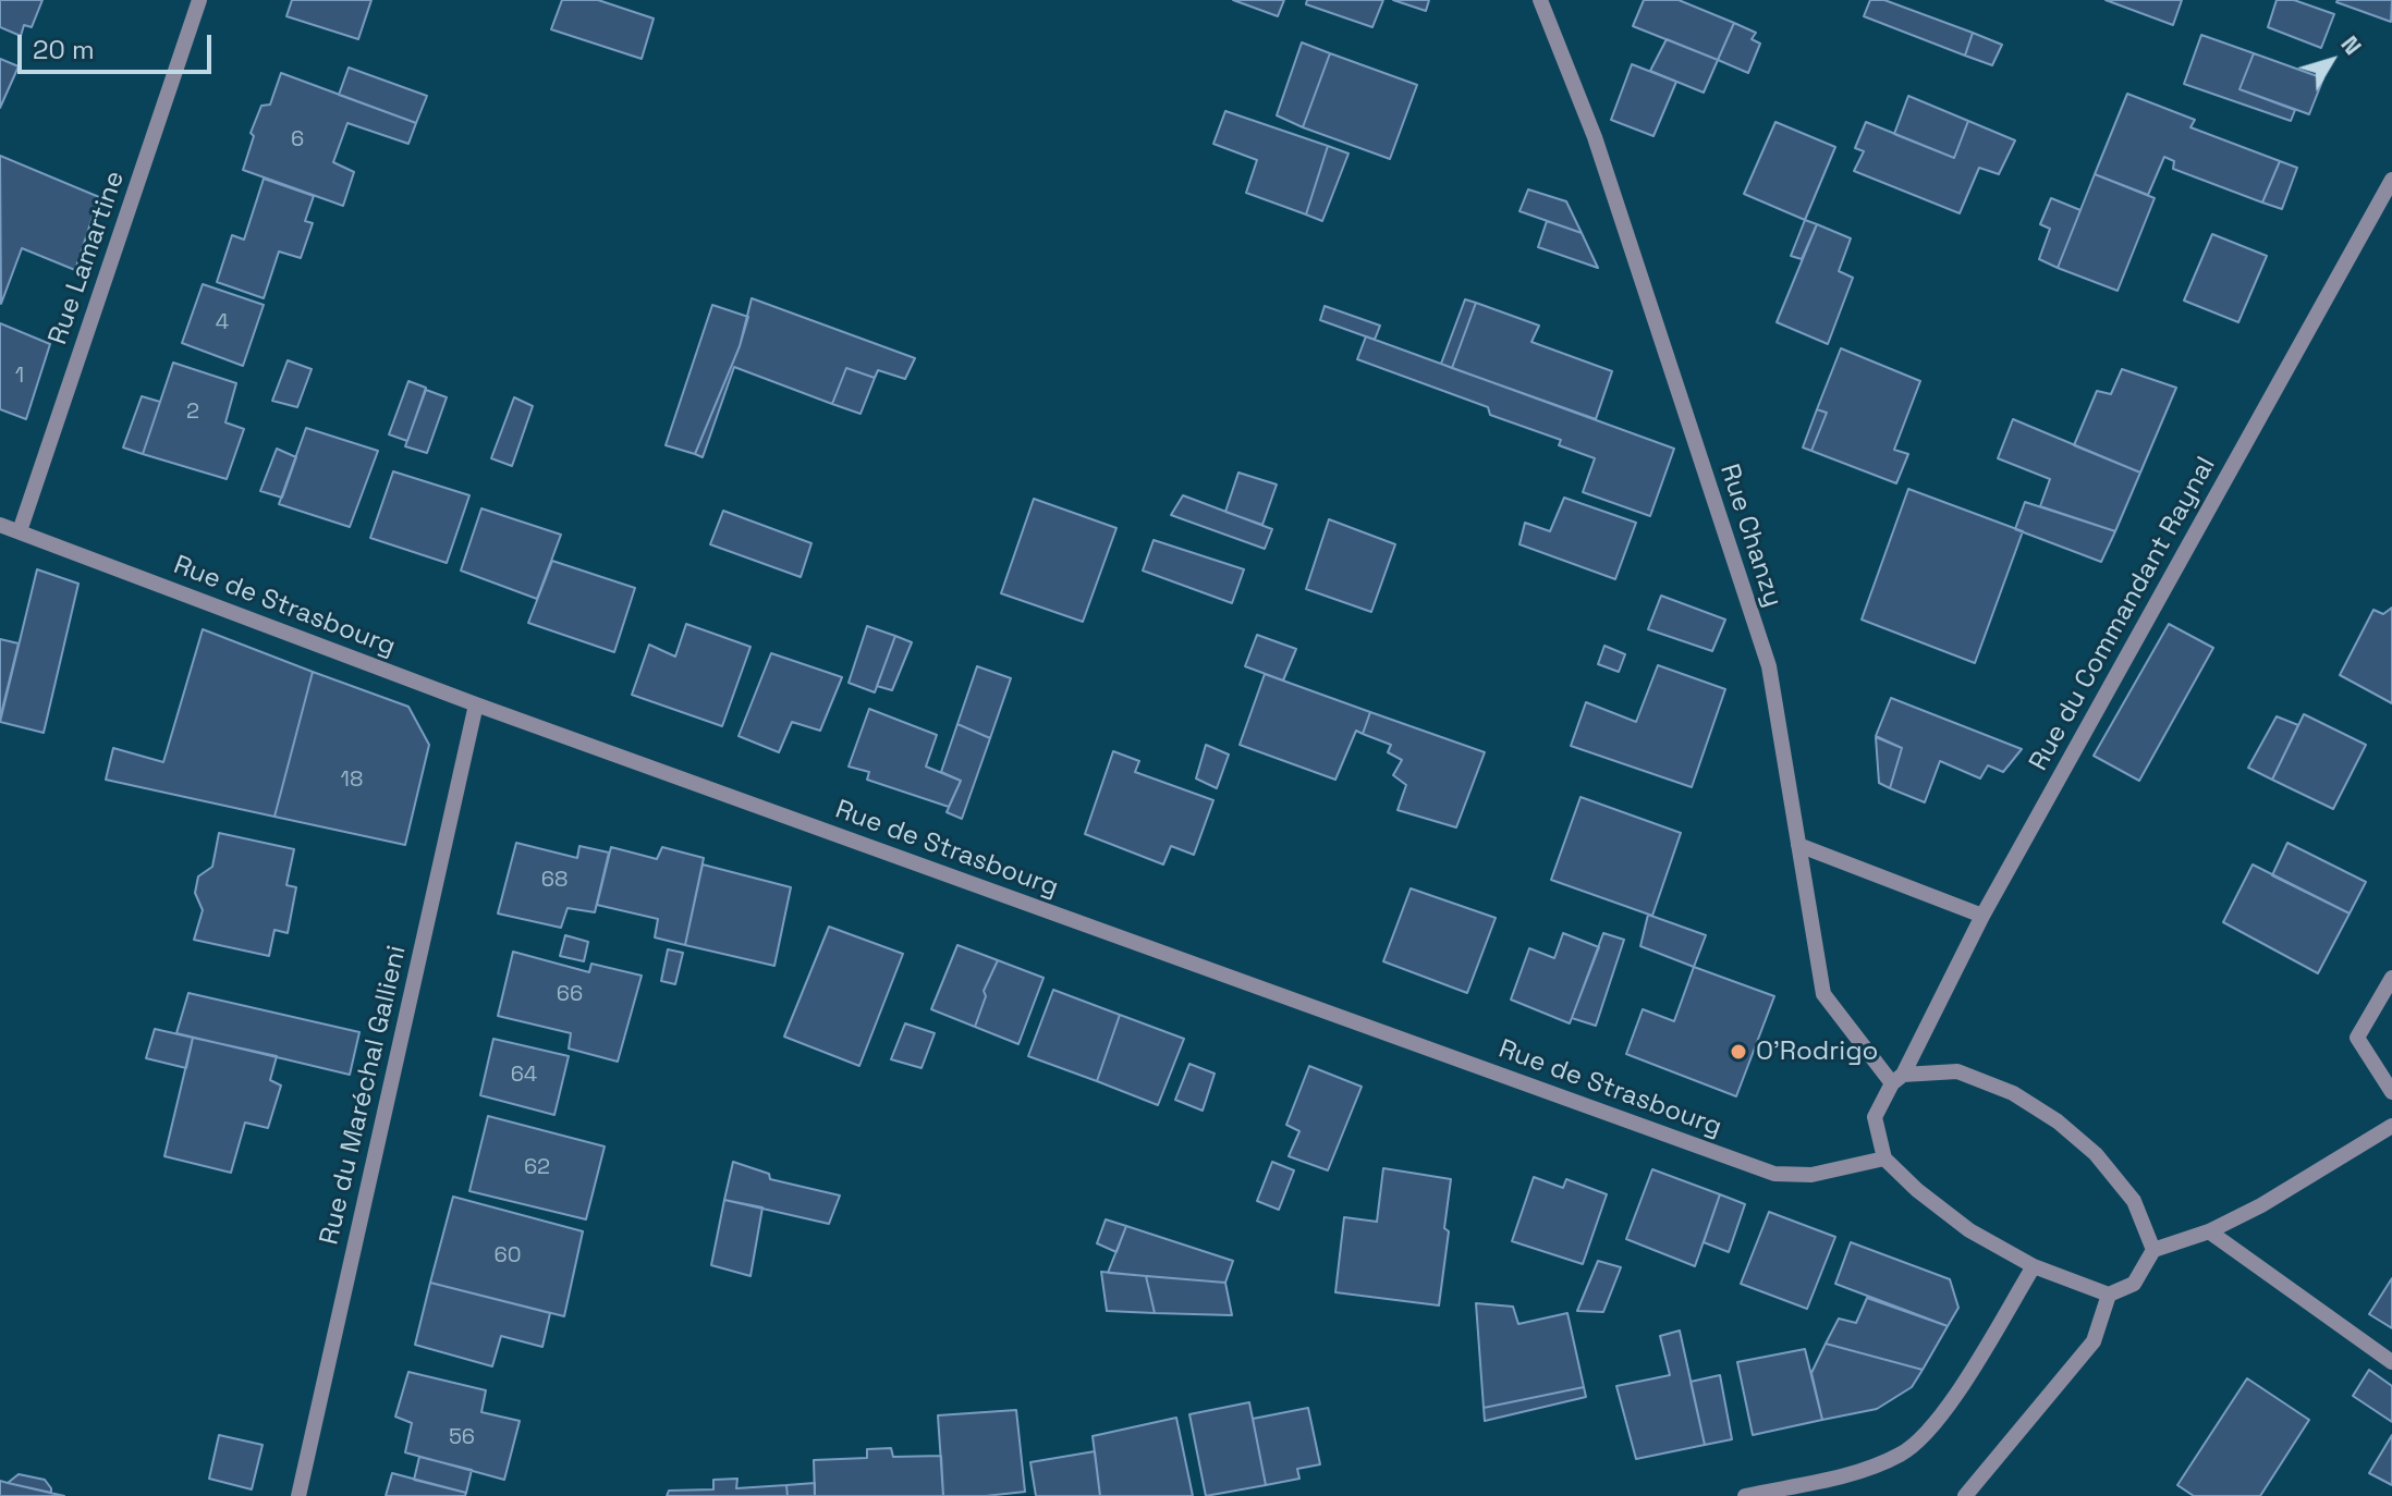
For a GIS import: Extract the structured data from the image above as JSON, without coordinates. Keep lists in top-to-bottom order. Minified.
{"streets":{"street":["Rue Lamartine","Rue Chanzy","Rue de Strasbourg","Rue du Commandant Raynal","Rue du Maréchal Gallieni"]},"crossings":[["Rue Lamartine","Rue de Strasbourg"],["Rue Chanzy","Rue du Commandant Raynal"],["Rue de Strasbourg","Rue du Commandant Raynal"],["Rue de Strasbourg","Rue du Maréchal Gallieni"]],"places":["O'Rodrigo"],"house_numbers":["6","4","1","2","18","68","66","64","62","60","56"],"scale_bar":"20 m","north":"top right"}
